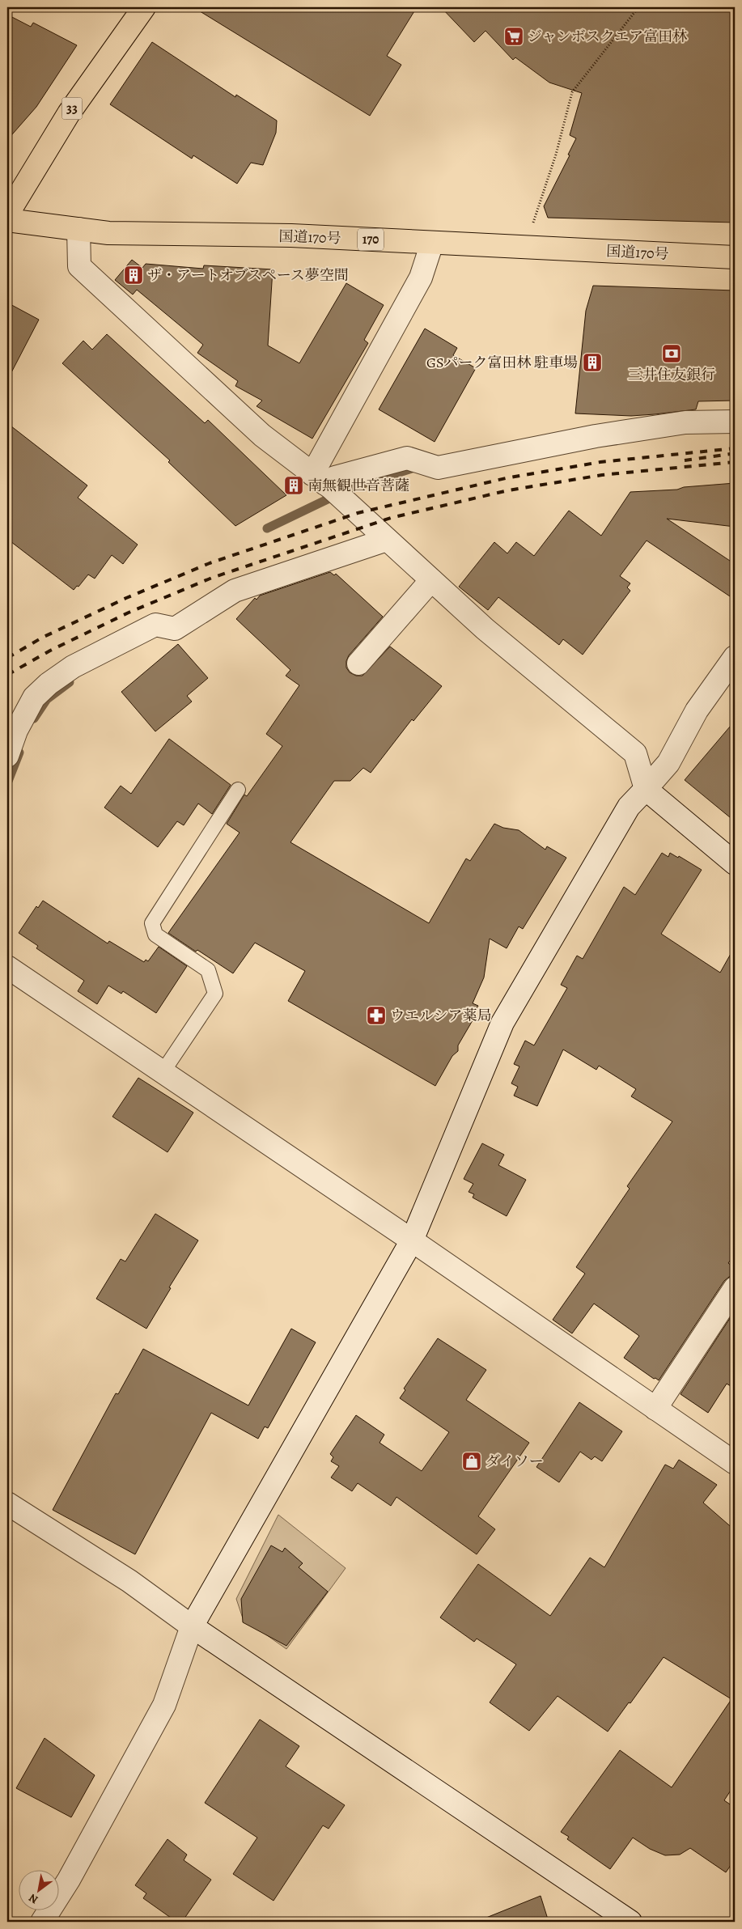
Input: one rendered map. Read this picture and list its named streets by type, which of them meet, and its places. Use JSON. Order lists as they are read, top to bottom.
{
  "streets": {
    "main road": ["33", "国道170号", "170"]
  },
  "places": {
    "supermarket": ["ジャンボスクエア富田林"],
    "building": ["ザ・アートオブスペース夢空間", "GSパーク富田林 駐車場", "南無観世音菩薩"],
    "bank": ["三井住友銀行"],
    "pharmacy": ["ウエルシア薬局"],
    "shop": ["ダイソー"]
  },
  "north": "bottom left"
}
